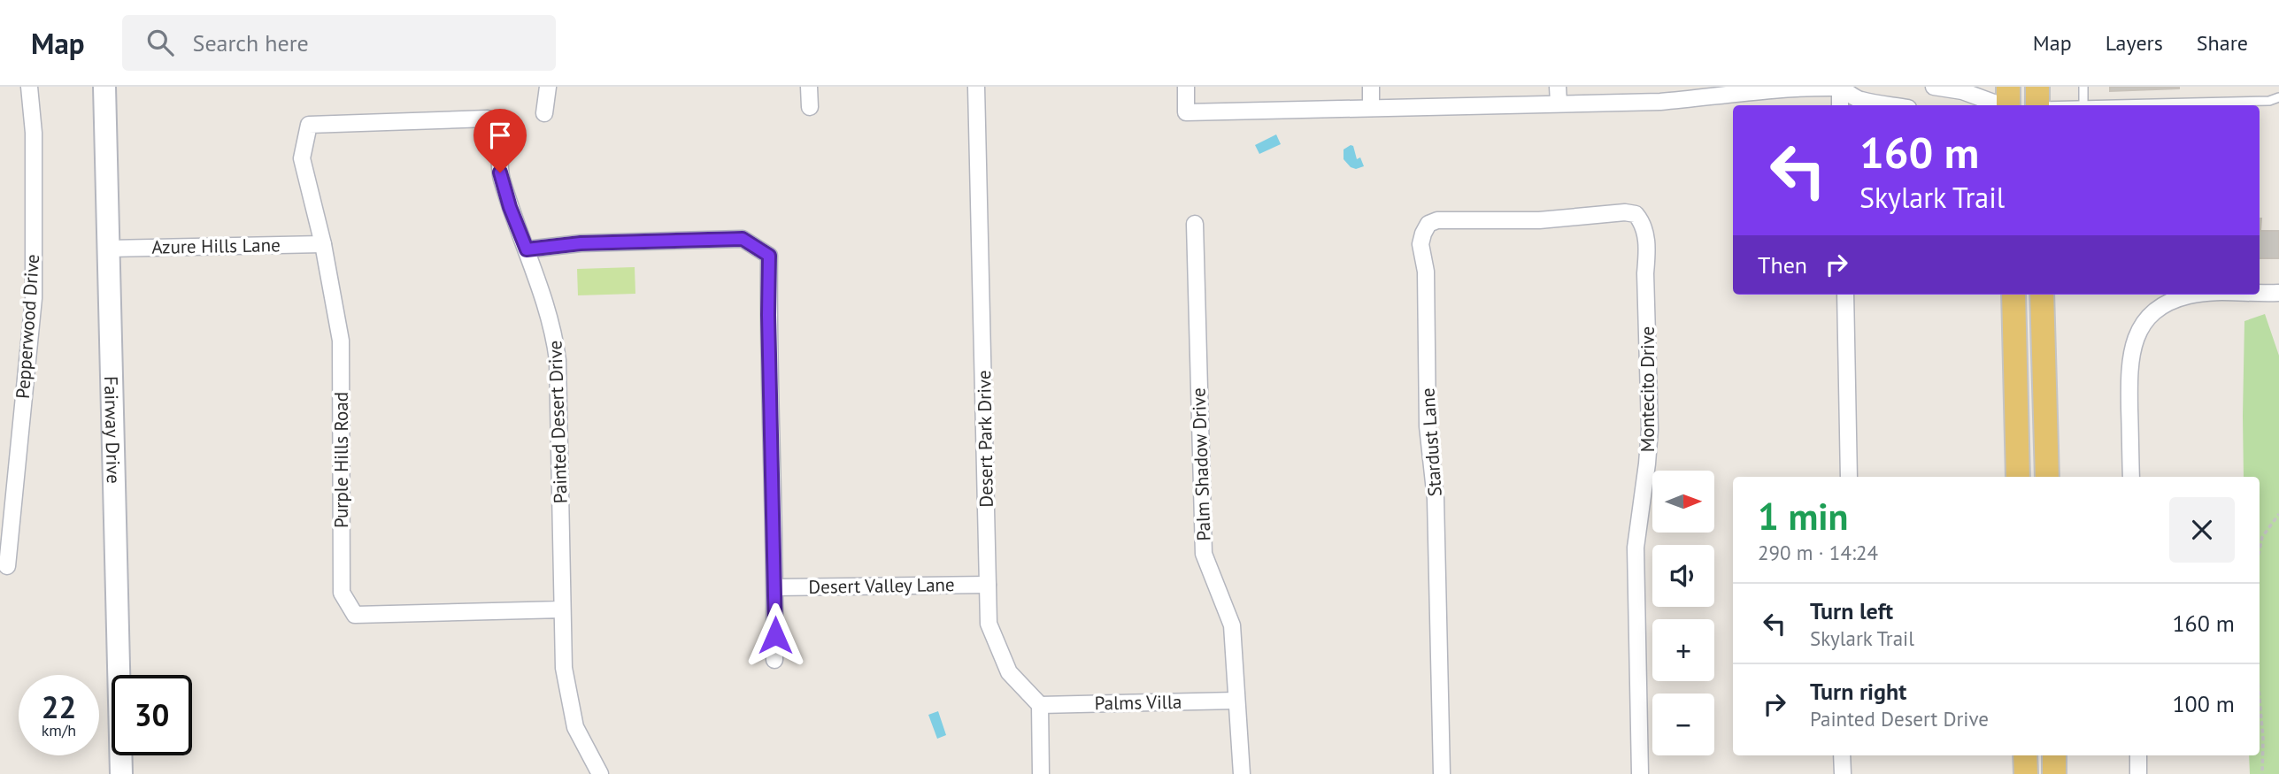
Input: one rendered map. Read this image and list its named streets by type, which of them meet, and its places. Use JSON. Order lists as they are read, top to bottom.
{
  "streets": {
    "street": [
      "Azure Hills Lane",
      "Pepperwood Drive",
      "Montecito Drive",
      "Painted Desert Drive",
      "Fairway Drive",
      "Desert Park Drive",
      "Stardust Lane",
      "Purple Hills Road",
      "Palm Shadow Drive",
      "Desert Valley Lane",
      "Palms Villa"
    ]
  },
  "crossings": [
    ["Azure Hills Lane", "Fairway Drive"],
    ["Azure Hills Lane", "Purple Hills Road"],
    ["Montecito Drive", "Stardust Lane"],
    ["Painted Desert Drive", "Purple Hills Road"],
    ["Desert Park Drive", "Desert Valley Lane"],
    ["Desert Park Drive", "Palms Villa"],
    ["Palm Shadow Drive", "Palms Villa"]
  ],
  "north": "right",
  "page": {
    "header": "Map",
    "search": "Search here",
    "nav": ["Map", "Layers", "Share"],
    "turn": ["160 m", "Skylark Trail"],
    "then": "Then",
    "map_buttons": ["+", "−"],
    "heading": ["1 min", "290 m · 14:24"],
    "list": [
      {
        "name": "Turn left",
        "note": "Skylark Trail",
        "value": "160 m"
      },
      {
        "name": "Turn right",
        "note": "Painted Desert Drive",
        "value": "100 m"
      }
    ],
    "speed": "22 km/h",
    "limit": "30"
  }
}
